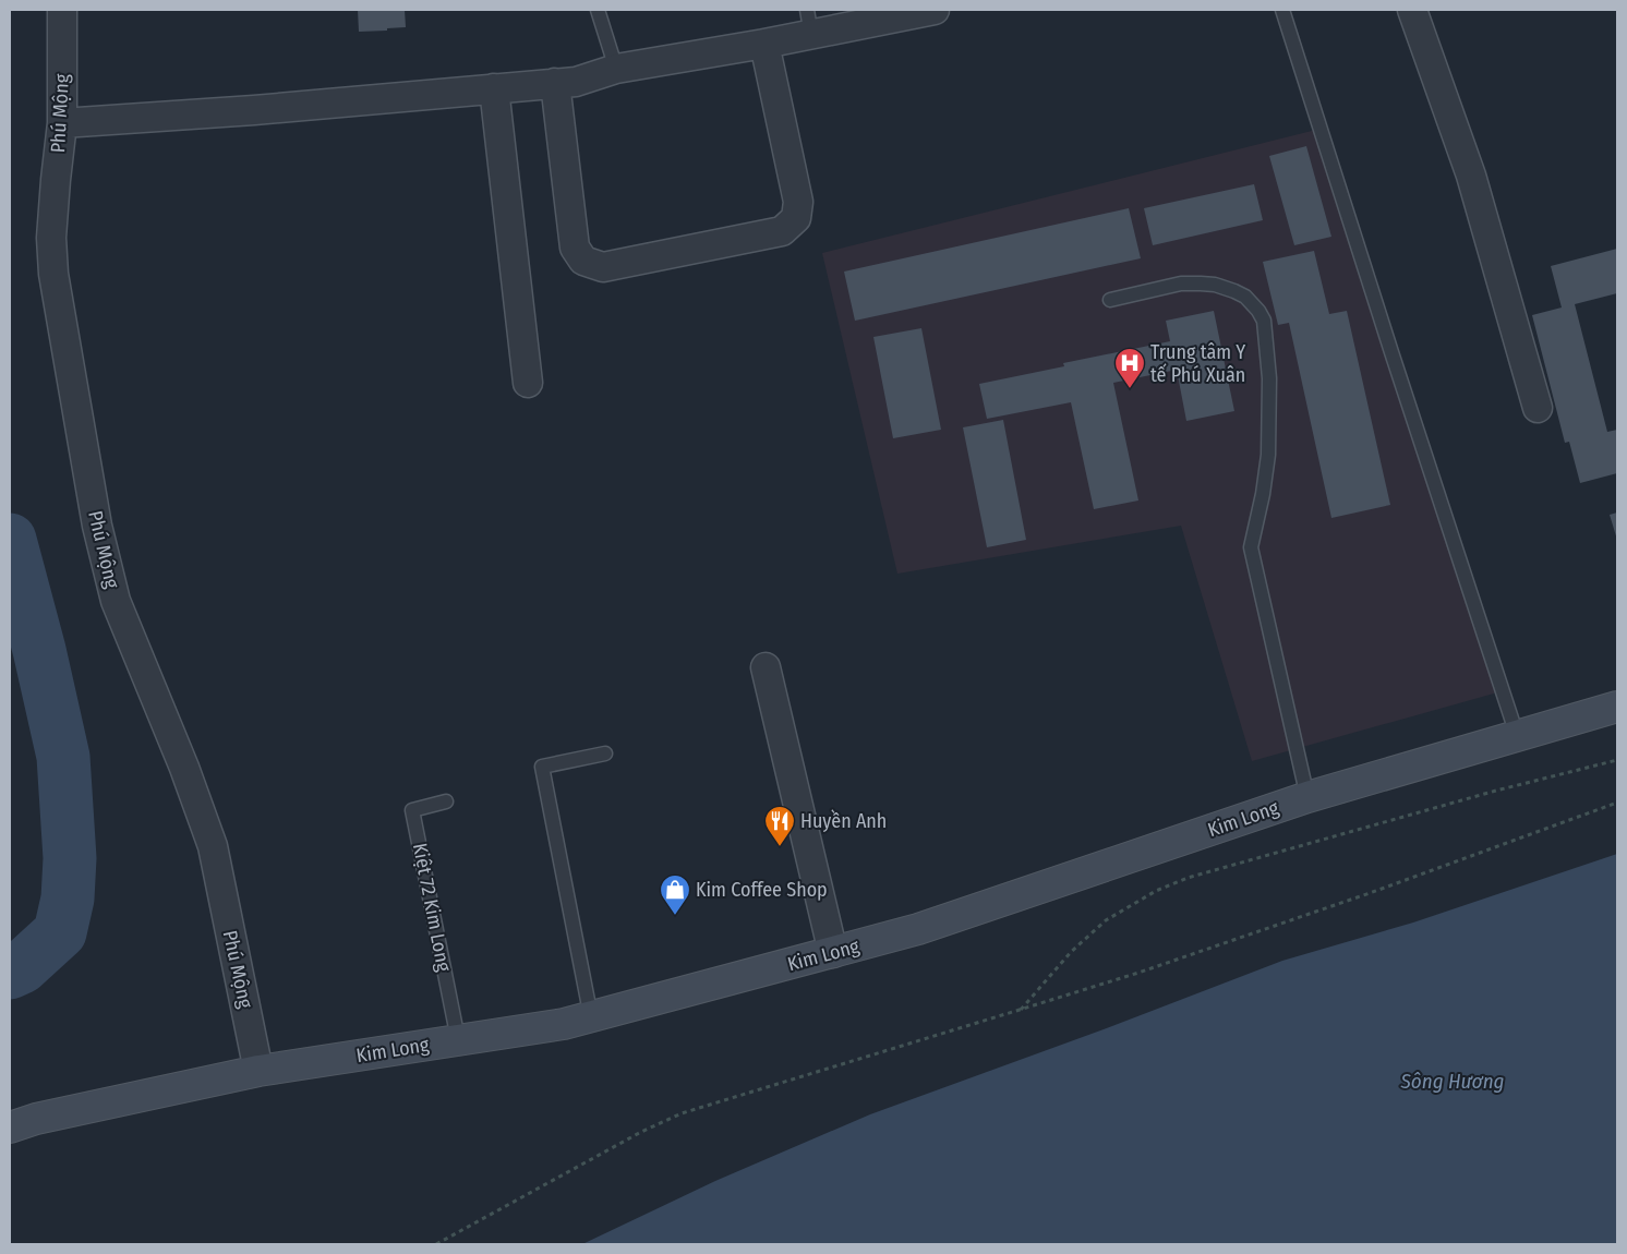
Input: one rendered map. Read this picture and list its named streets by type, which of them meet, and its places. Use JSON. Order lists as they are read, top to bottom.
{
  "streets": {
    "main road": ["Kim Long"],
    "street": ["Phú Mộng"],
    "lane": ["Kiệt 72 Kim Long"]
  },
  "crossings": [
    ["Phú Mộng", "Kim Long"],
    ["Kim Long", "Kiệt 72 Kim Long"]
  ],
  "water": ["Sông Hương"],
  "places": {
    "hospital": ["Trung tâm Y tế Phú Xuân"],
    "restaurant": ["Huyền Anh"],
    "shop": ["Kim Coffee Shop"]
  }
}
